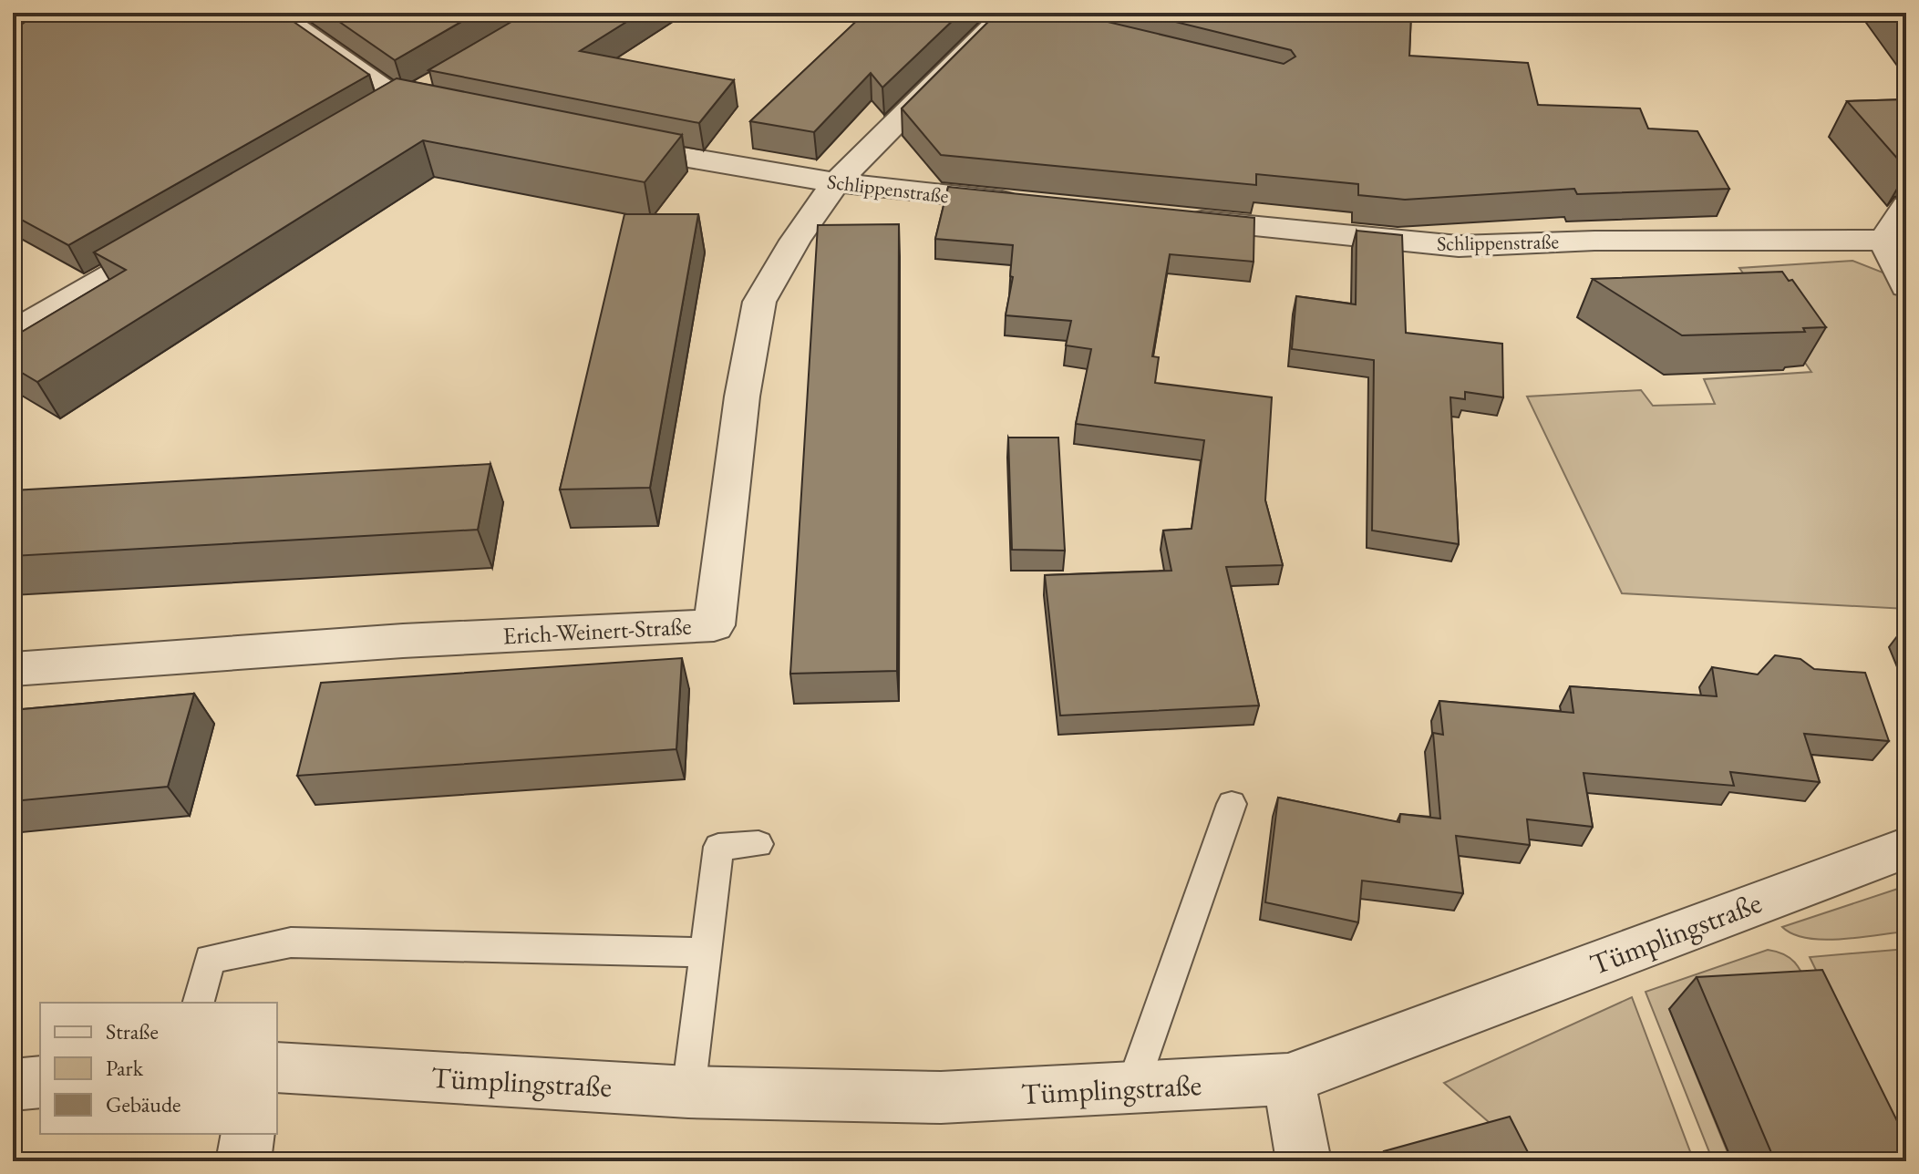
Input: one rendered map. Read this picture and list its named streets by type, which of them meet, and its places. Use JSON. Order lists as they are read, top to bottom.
{
  "streets": {
    "street": ["Schlippenstraße", "Erich-Weinert-Straße", "Tümplingstraße"]
  },
  "crossings": [
    ["Schlippenstraße", "Erich-Weinert-Straße"]
  ],
  "legend": ["Straße", "Park", "Gebäude"]
}
